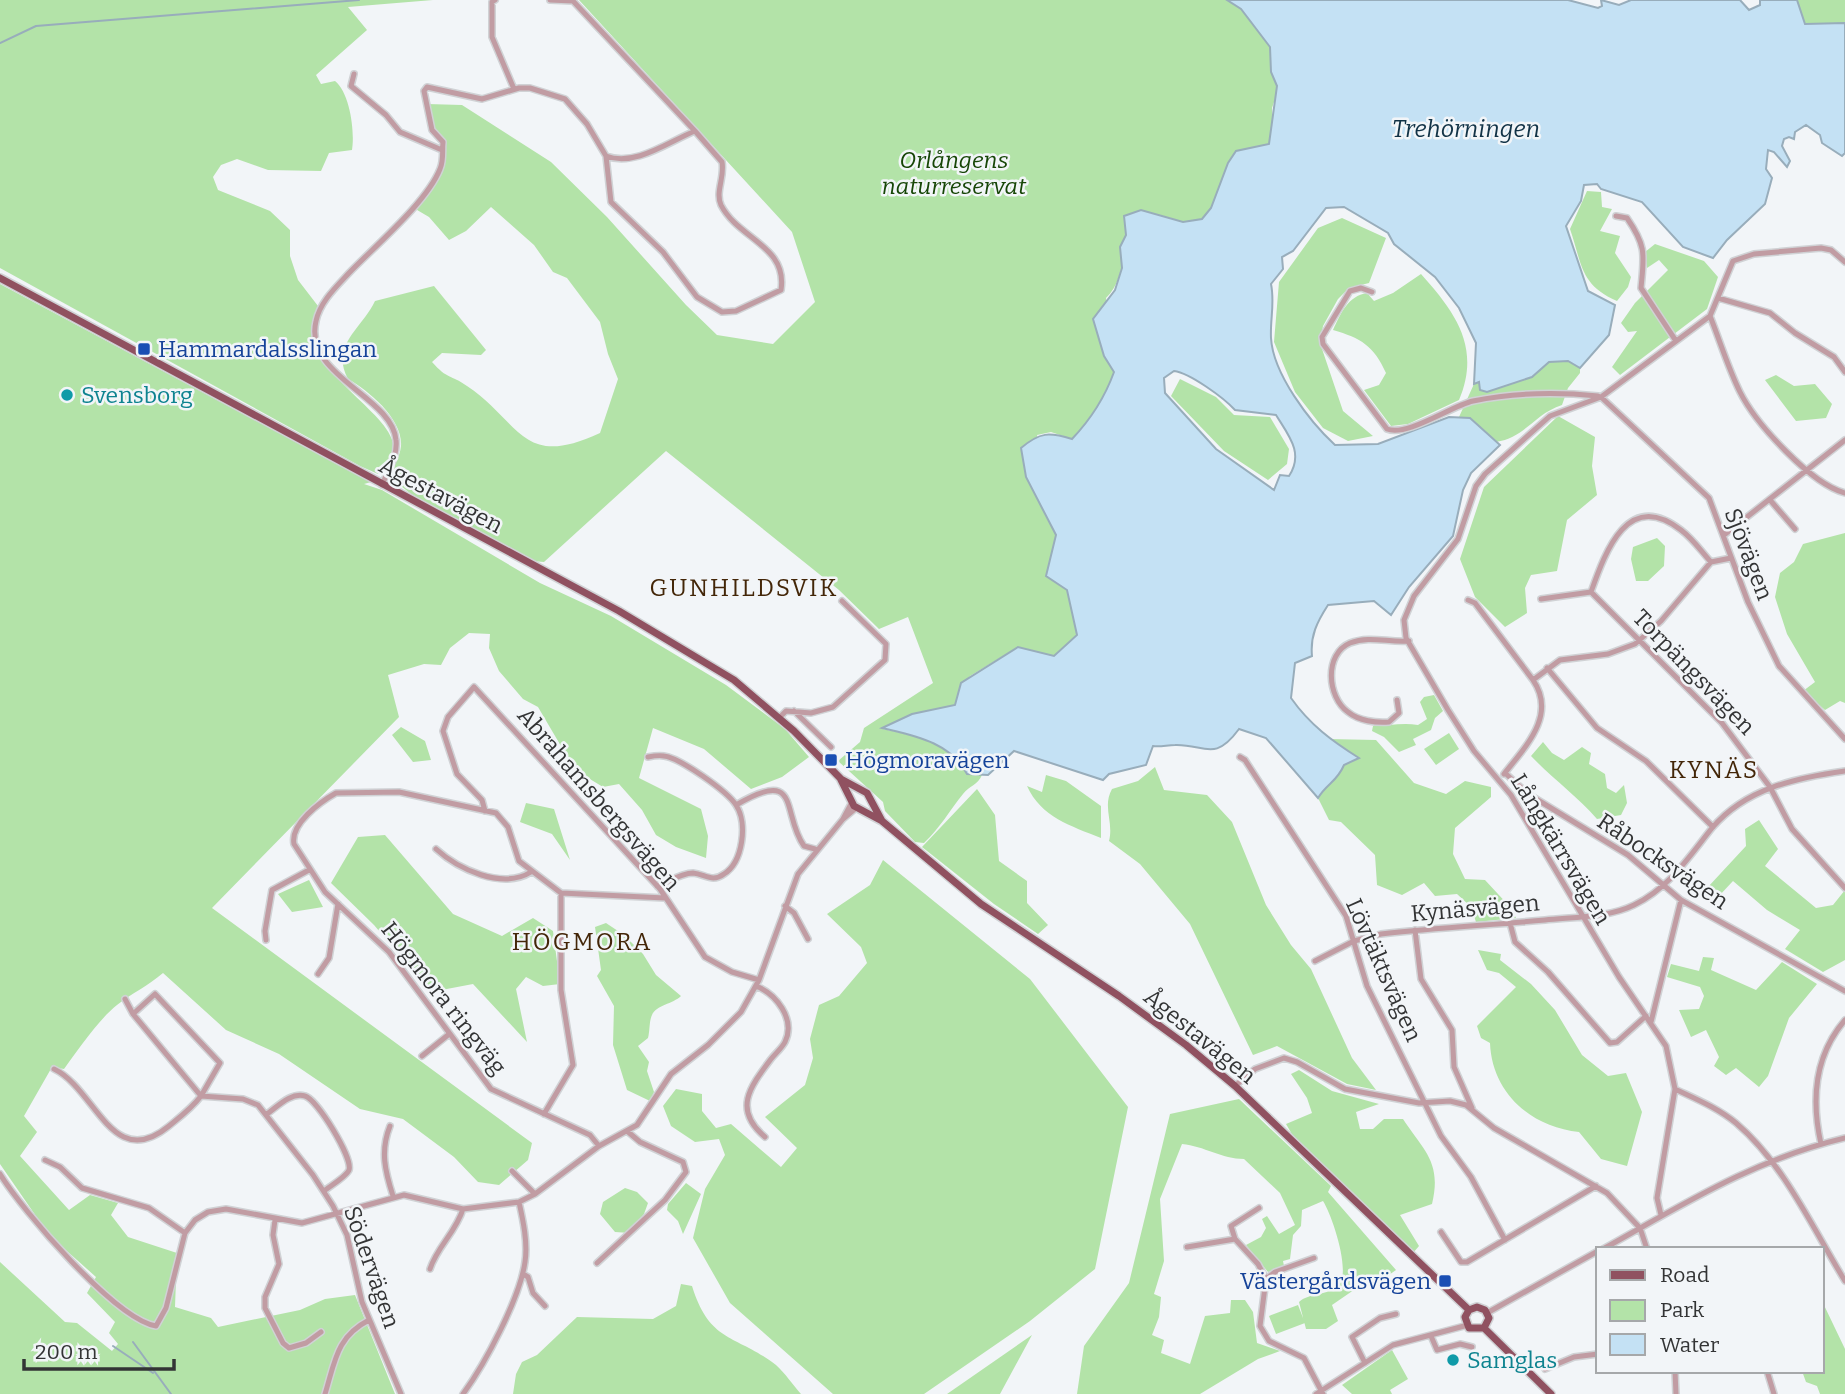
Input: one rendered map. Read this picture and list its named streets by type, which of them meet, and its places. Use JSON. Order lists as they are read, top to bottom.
{
  "streets": {
    "main road": ["Ågestavägen"],
    "street": [
      "Sjövägen",
      "Torpängsvägen",
      "Abrahamsbergsvägen",
      "Långkärrsvägen",
      "Råbocksvägen",
      "Kynäsvägen",
      "Lövtäktsvägen",
      "Högmora ringväg",
      "Södervägen"
    ]
  },
  "crossings": [
    ["Sjövägen", "Långkärrsvägen"],
    ["Torpängsvägen", "Kynäsvägen"],
    ["Abrahamsbergsvägen", "Högmora ringväg"],
    ["Långkärrsvägen", "Kynäsvägen"],
    ["Råbocksvägen", "Kynäsvägen"],
    ["Kynäsvägen", "Lövtäktsvägen"]
  ],
  "districts": ["GUNHILDSVIK", "KYNÄS", "HÖGMORA"],
  "water": ["Trehörningen"],
  "parks": ["Orlångens naturreservat"],
  "places": {
    "transit": ["Hammardalsslingan", "Högmoravägen", "Västergårdsvägen"],
    "other": ["Svensborg", "Samglas"]
  },
  "legend": ["Road", "Park", "Water"],
  "scale_bar": "200 m"
}
